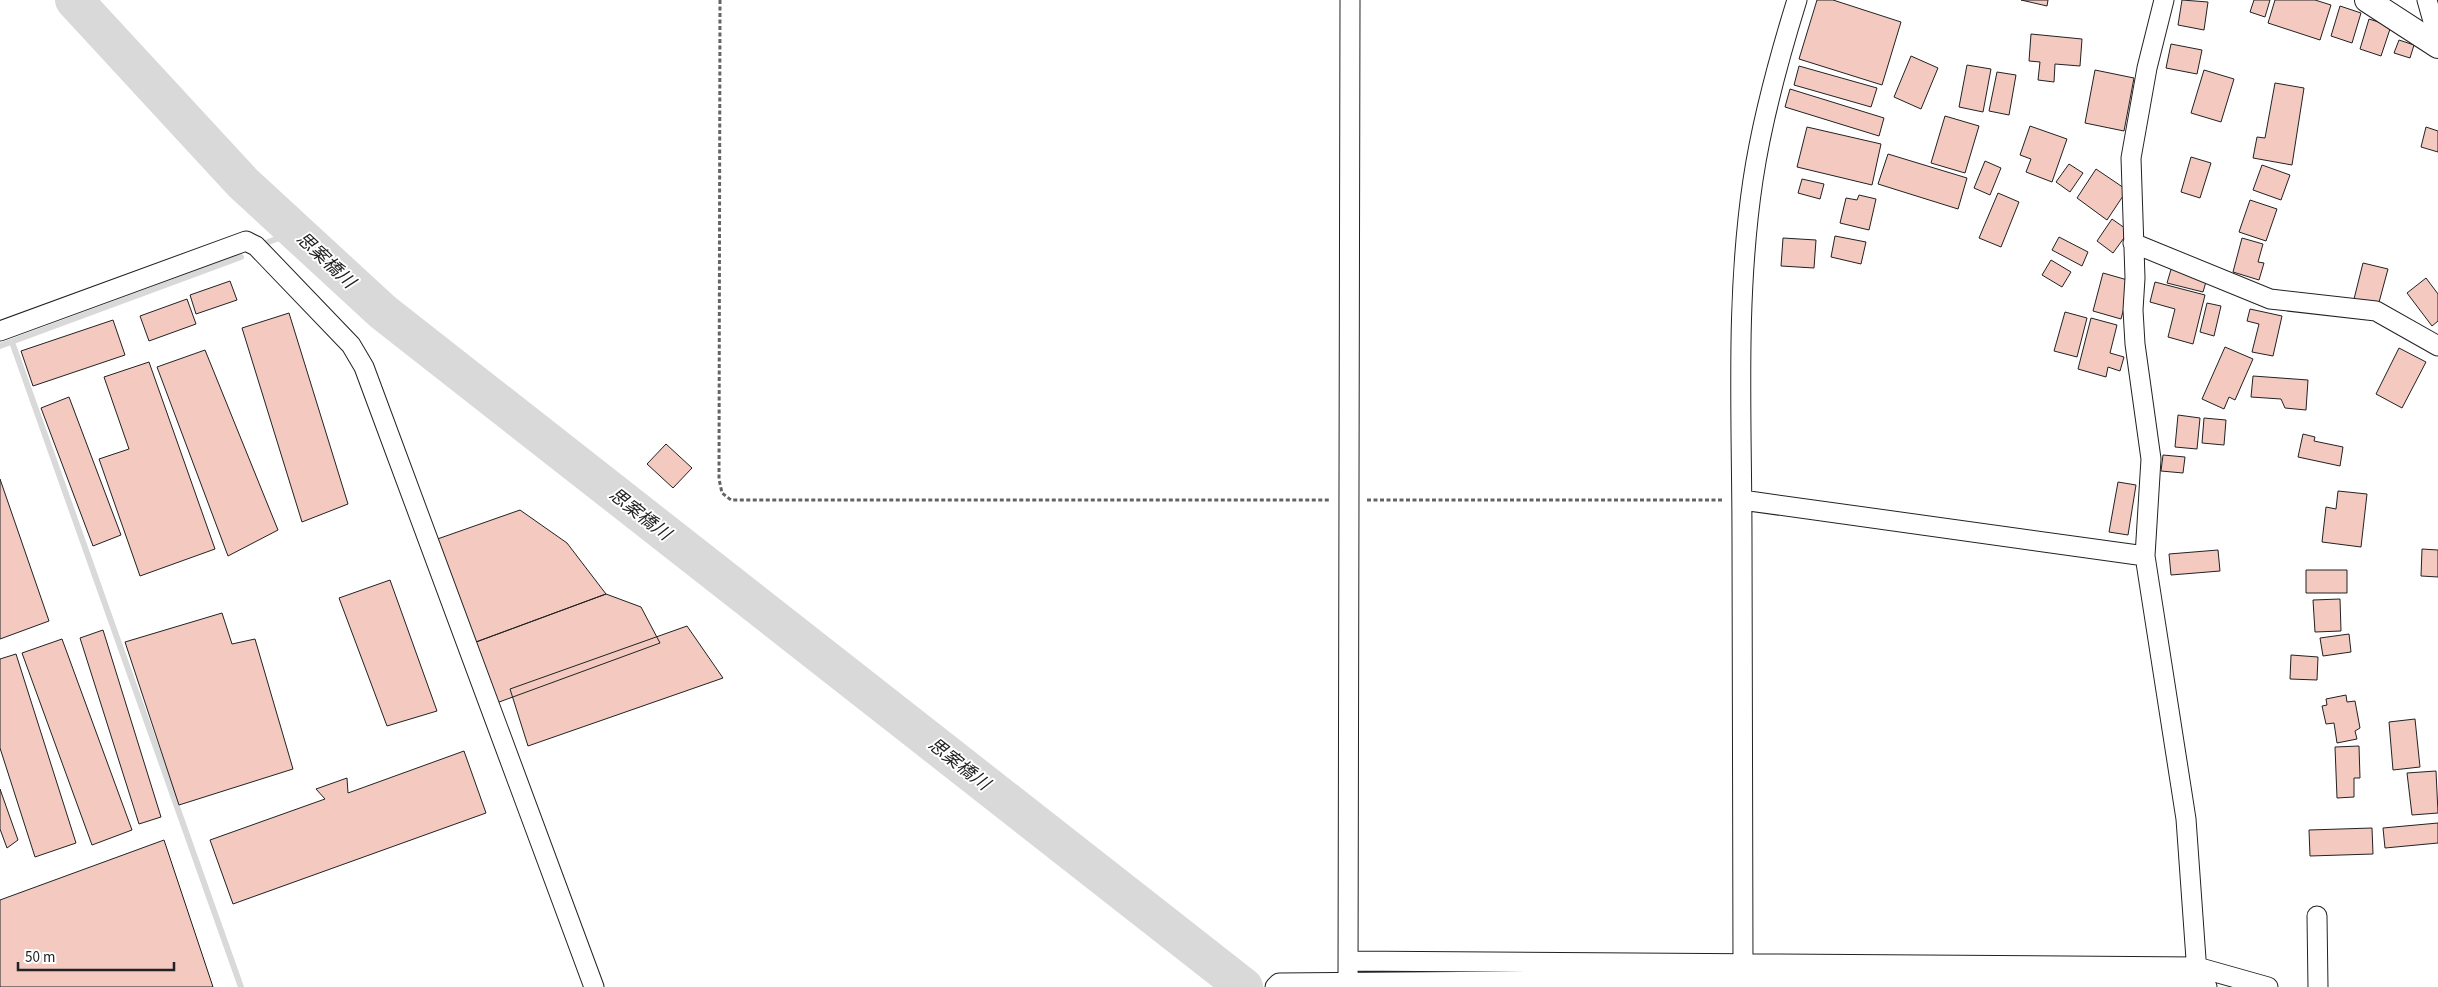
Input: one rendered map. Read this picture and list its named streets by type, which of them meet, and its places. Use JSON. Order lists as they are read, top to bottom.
{
  "water": ["思案橋川"],
  "scale_bar": "50 m"
}
